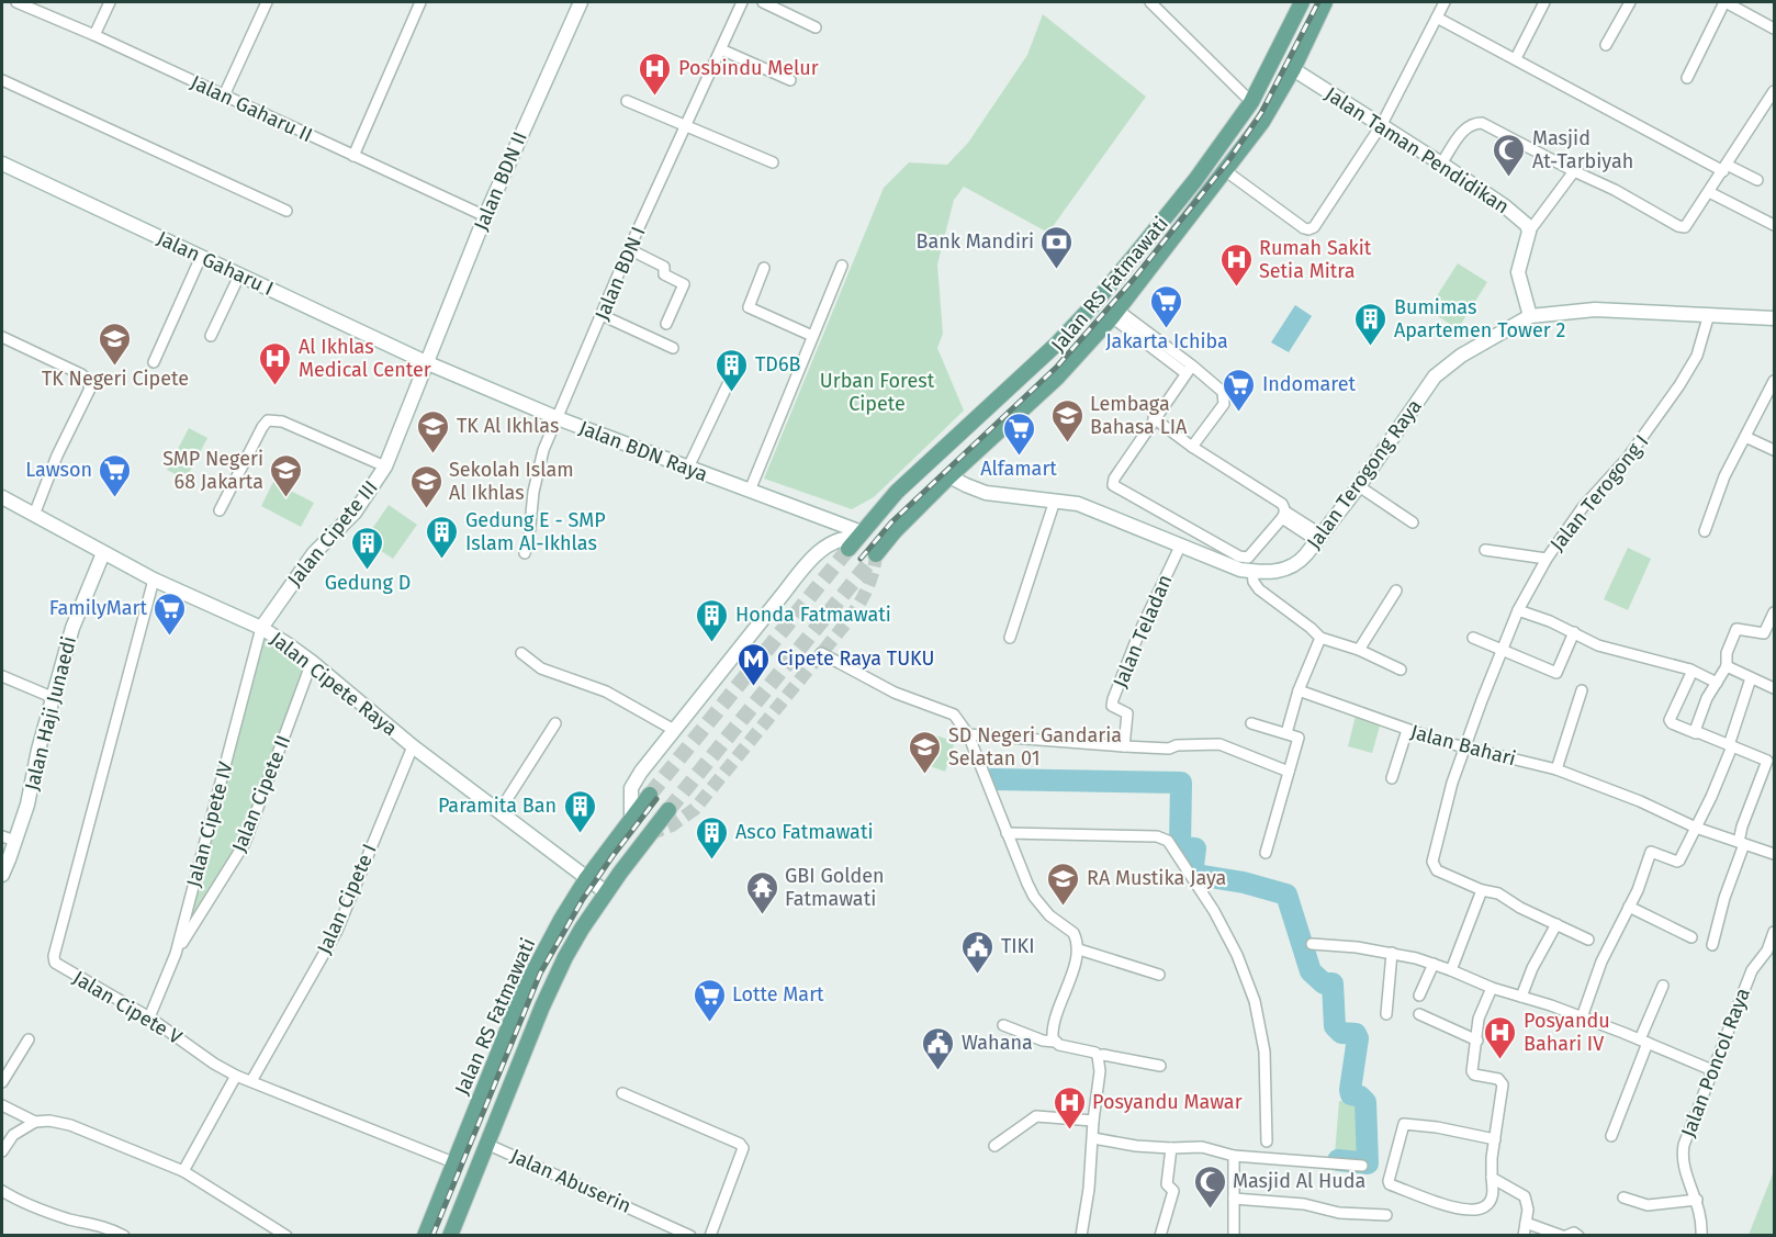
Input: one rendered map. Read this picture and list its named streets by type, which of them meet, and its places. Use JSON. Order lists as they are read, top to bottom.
{
  "streets": {
    "main road": ["Jalan RS Fatmawati"],
    "street": [
      "Jalan Gaharu II",
      "Jalan Taman Pendidikan",
      "Jalan BDN II",
      "Jalan Gaharu I",
      "Jalan BDN I",
      "Jalan BDN Raya",
      "Jalan Terogong Raya",
      "Jalan Terogong I",
      "Jalan Cipete III",
      "Jalan Teladan",
      "Jalan Cipete Raya",
      "Jalan Haji Junaedi",
      "Jalan Bahari",
      "Jalan Cipete II",
      "Jalan Cipete IV",
      "Jalan Cipete I",
      "Jalan Cipete V",
      "Jalan Poncol Raya",
      "Jalan Abuserin"
    ]
  },
  "crossings": [
    ["Jalan Gaharu II", "Jalan BDN II"],
    ["Jalan Taman Pendidikan", "Jalan RS Fatmawati"],
    ["Jalan BDN II", "Jalan Gaharu I"],
    ["Jalan BDN II", "Jalan BDN Raya"],
    ["Jalan BDN II", "Jalan Cipete III"],
    ["Jalan Gaharu I", "Jalan BDN Raya"],
    ["Jalan Gaharu I", "Jalan Cipete III"],
    ["Jalan BDN I", "Jalan BDN Raya"],
    ["Jalan RS Fatmawati", "Jalan BDN Raya"],
    ["Jalan RS Fatmawati", "Jalan Terogong Raya"],
    ["Jalan RS Fatmawati", "Jalan Cipete Raya"],
    ["Jalan RS Fatmawati", "Jalan Cipete V"],
    ["Jalan RS Fatmawati", "Jalan Abuserin"],
    ["Jalan BDN Raya", "Jalan Cipete III"],
    ["Jalan Terogong Raya", "Jalan Terogong I"],
    ["Jalan Terogong Raya", "Jalan Teladan"],
    ["Jalan Terogong I", "Jalan Bahari"],
    ["Jalan Cipete III", "Jalan Cipete Raya"],
    ["Jalan Cipete III", "Jalan Cipete IV"],
    ["Jalan Cipete Raya", "Jalan Haji Junaedi"],
    ["Jalan Cipete Raya", "Jalan Cipete II"],
    ["Jalan Cipete Raya", "Jalan Cipete IV"],
    ["Jalan Cipete Raya", "Jalan Cipete I"],
    ["Jalan Cipete Raya", "Jalan Cipete V"],
    ["Jalan Cipete II", "Jalan Cipete IV"],
    ["Jalan Cipete IV", "Jalan Cipete V"],
    ["Jalan Cipete I", "Jalan Cipete V"]
  ],
  "parks": ["Urban Forest Cipete"],
  "places": {
    "hospital": [
      "Posbindu Melur",
      "Rumah Sakit Setia Mitra",
      "Al Ikhlas Medical Center",
      "Posyandu Bahari IV",
      "Posyandu Mawar"
    ],
    "mosque": ["Masjid At-Tarbiyah", "Masjid Al Huda"],
    "bank": ["Bank Mandiri"],
    "supermarket": [
      "Jakarta Ichiba",
      "Indomaret",
      "Alfamart",
      "Lawson",
      "FamilyMart",
      "Lotte Mart"
    ],
    "building": [
      "Bumimas Apartemen Tower 2",
      "TD6B",
      "Gedung E - SMP Islam Al-Ikhlas",
      "Gedung D",
      "Honda Fatmawati",
      "Paramita Ban",
      "Asco Fatmawati"
    ],
    "school or university": [
      "TK Negeri Cipete",
      "Lembaga Bahasa LIA",
      "TK Al Ikhlas",
      "SMP Negeri 68 Jakarta",
      "Sekolah Islam Al Ikhlas",
      "SD Negeri Gandaria Selatan 01",
      "RA Mustika Jaya"
    ],
    "metro station": ["Cipete Raya TUKU"],
    "temple": ["GBI Golden Fatmawati"],
    "public building": ["TIKI", "Wahana"]
  }
}
